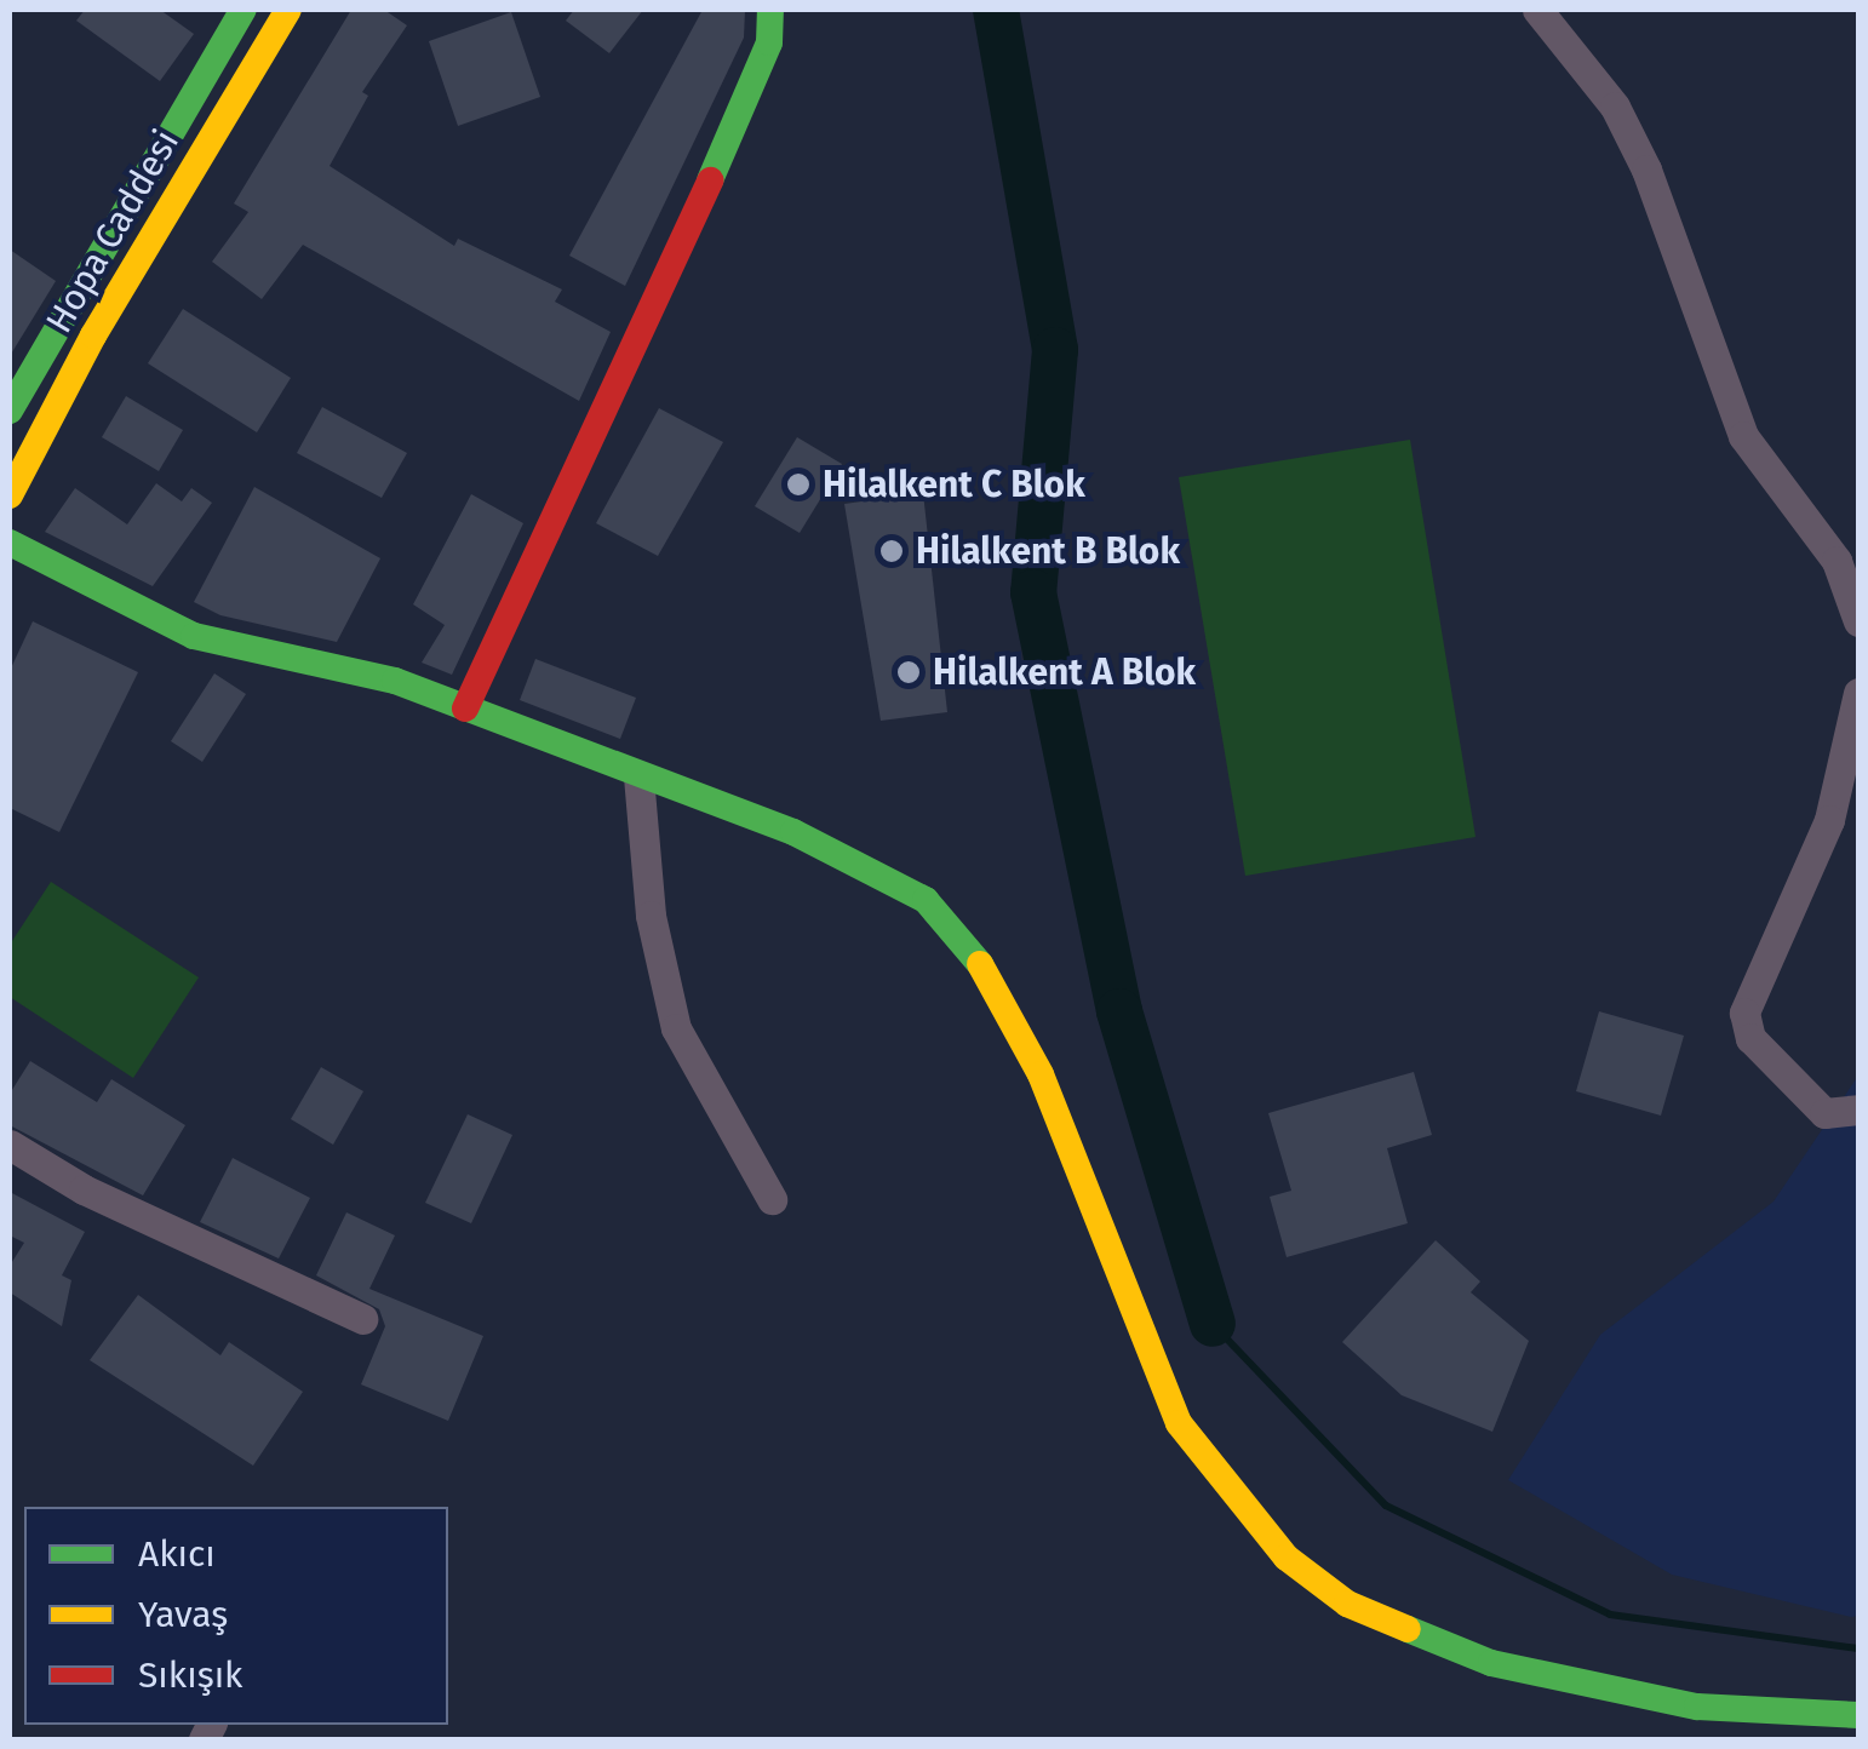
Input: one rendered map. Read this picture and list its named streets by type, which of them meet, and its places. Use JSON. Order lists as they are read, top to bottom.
{
  "streets": {
    "main road": ["Hopa Caddesi"]
  },
  "places": ["Hilalkent C Blok", "Hilalkent B Blok", "Hilalkent A Blok"],
  "legend": ["Akıcı", "Yavaş", "Sıkışık"]
}
